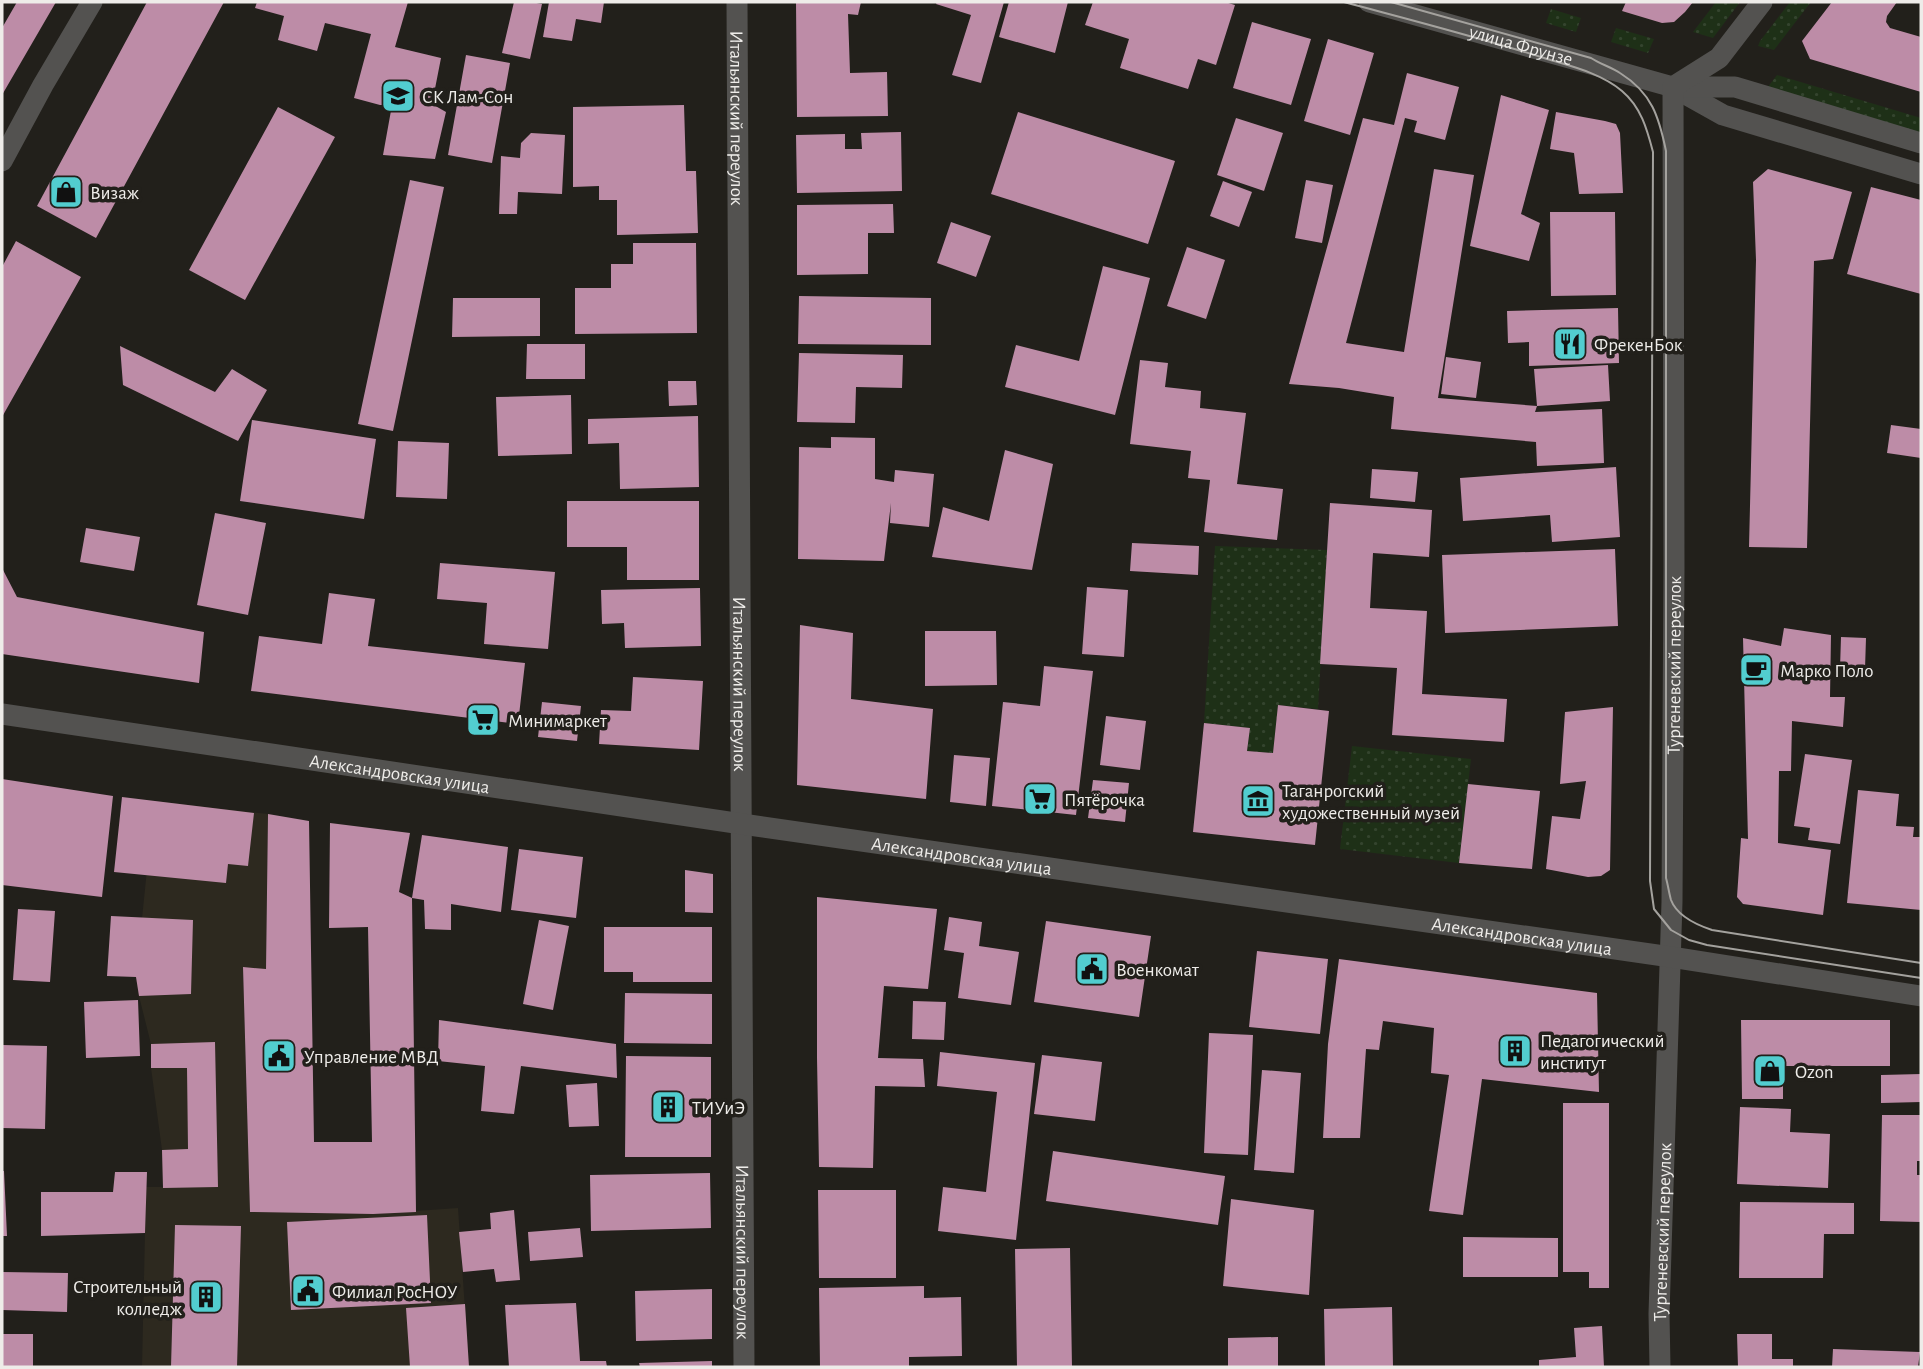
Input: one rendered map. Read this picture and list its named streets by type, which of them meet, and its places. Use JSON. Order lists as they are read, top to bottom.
{
  "streets": {
    "street": [
      "улица Фрунзе",
      "Итальянский переулок",
      "Тургеневский переулок",
      "Александровская улица"
    ]
  },
  "crossings": [
    ["улица Фрунзе", "Тургеневский переулок"],
    ["Итальянский переулок", "Александровская улица"],
    ["Тургеневский переулок", "Александровская улица"]
  ],
  "places": {
    "school or university": ["СК Лам-Сон"],
    "shop": ["Визаж", "Ozon"],
    "restaurant": ["ФрекенБок"],
    "cafe": ["Марко Поло"],
    "supermarket": ["Минимаркет", "Пятёрочка"],
    "museum": ["Таганрогский художественный музей"],
    "public building": ["Военкомат", "Управление МВД", "Филиал РосНОУ"],
    "building": ["Педагогический институт", "ТИУиЭ", "Строительный колледж"]
  }
}
